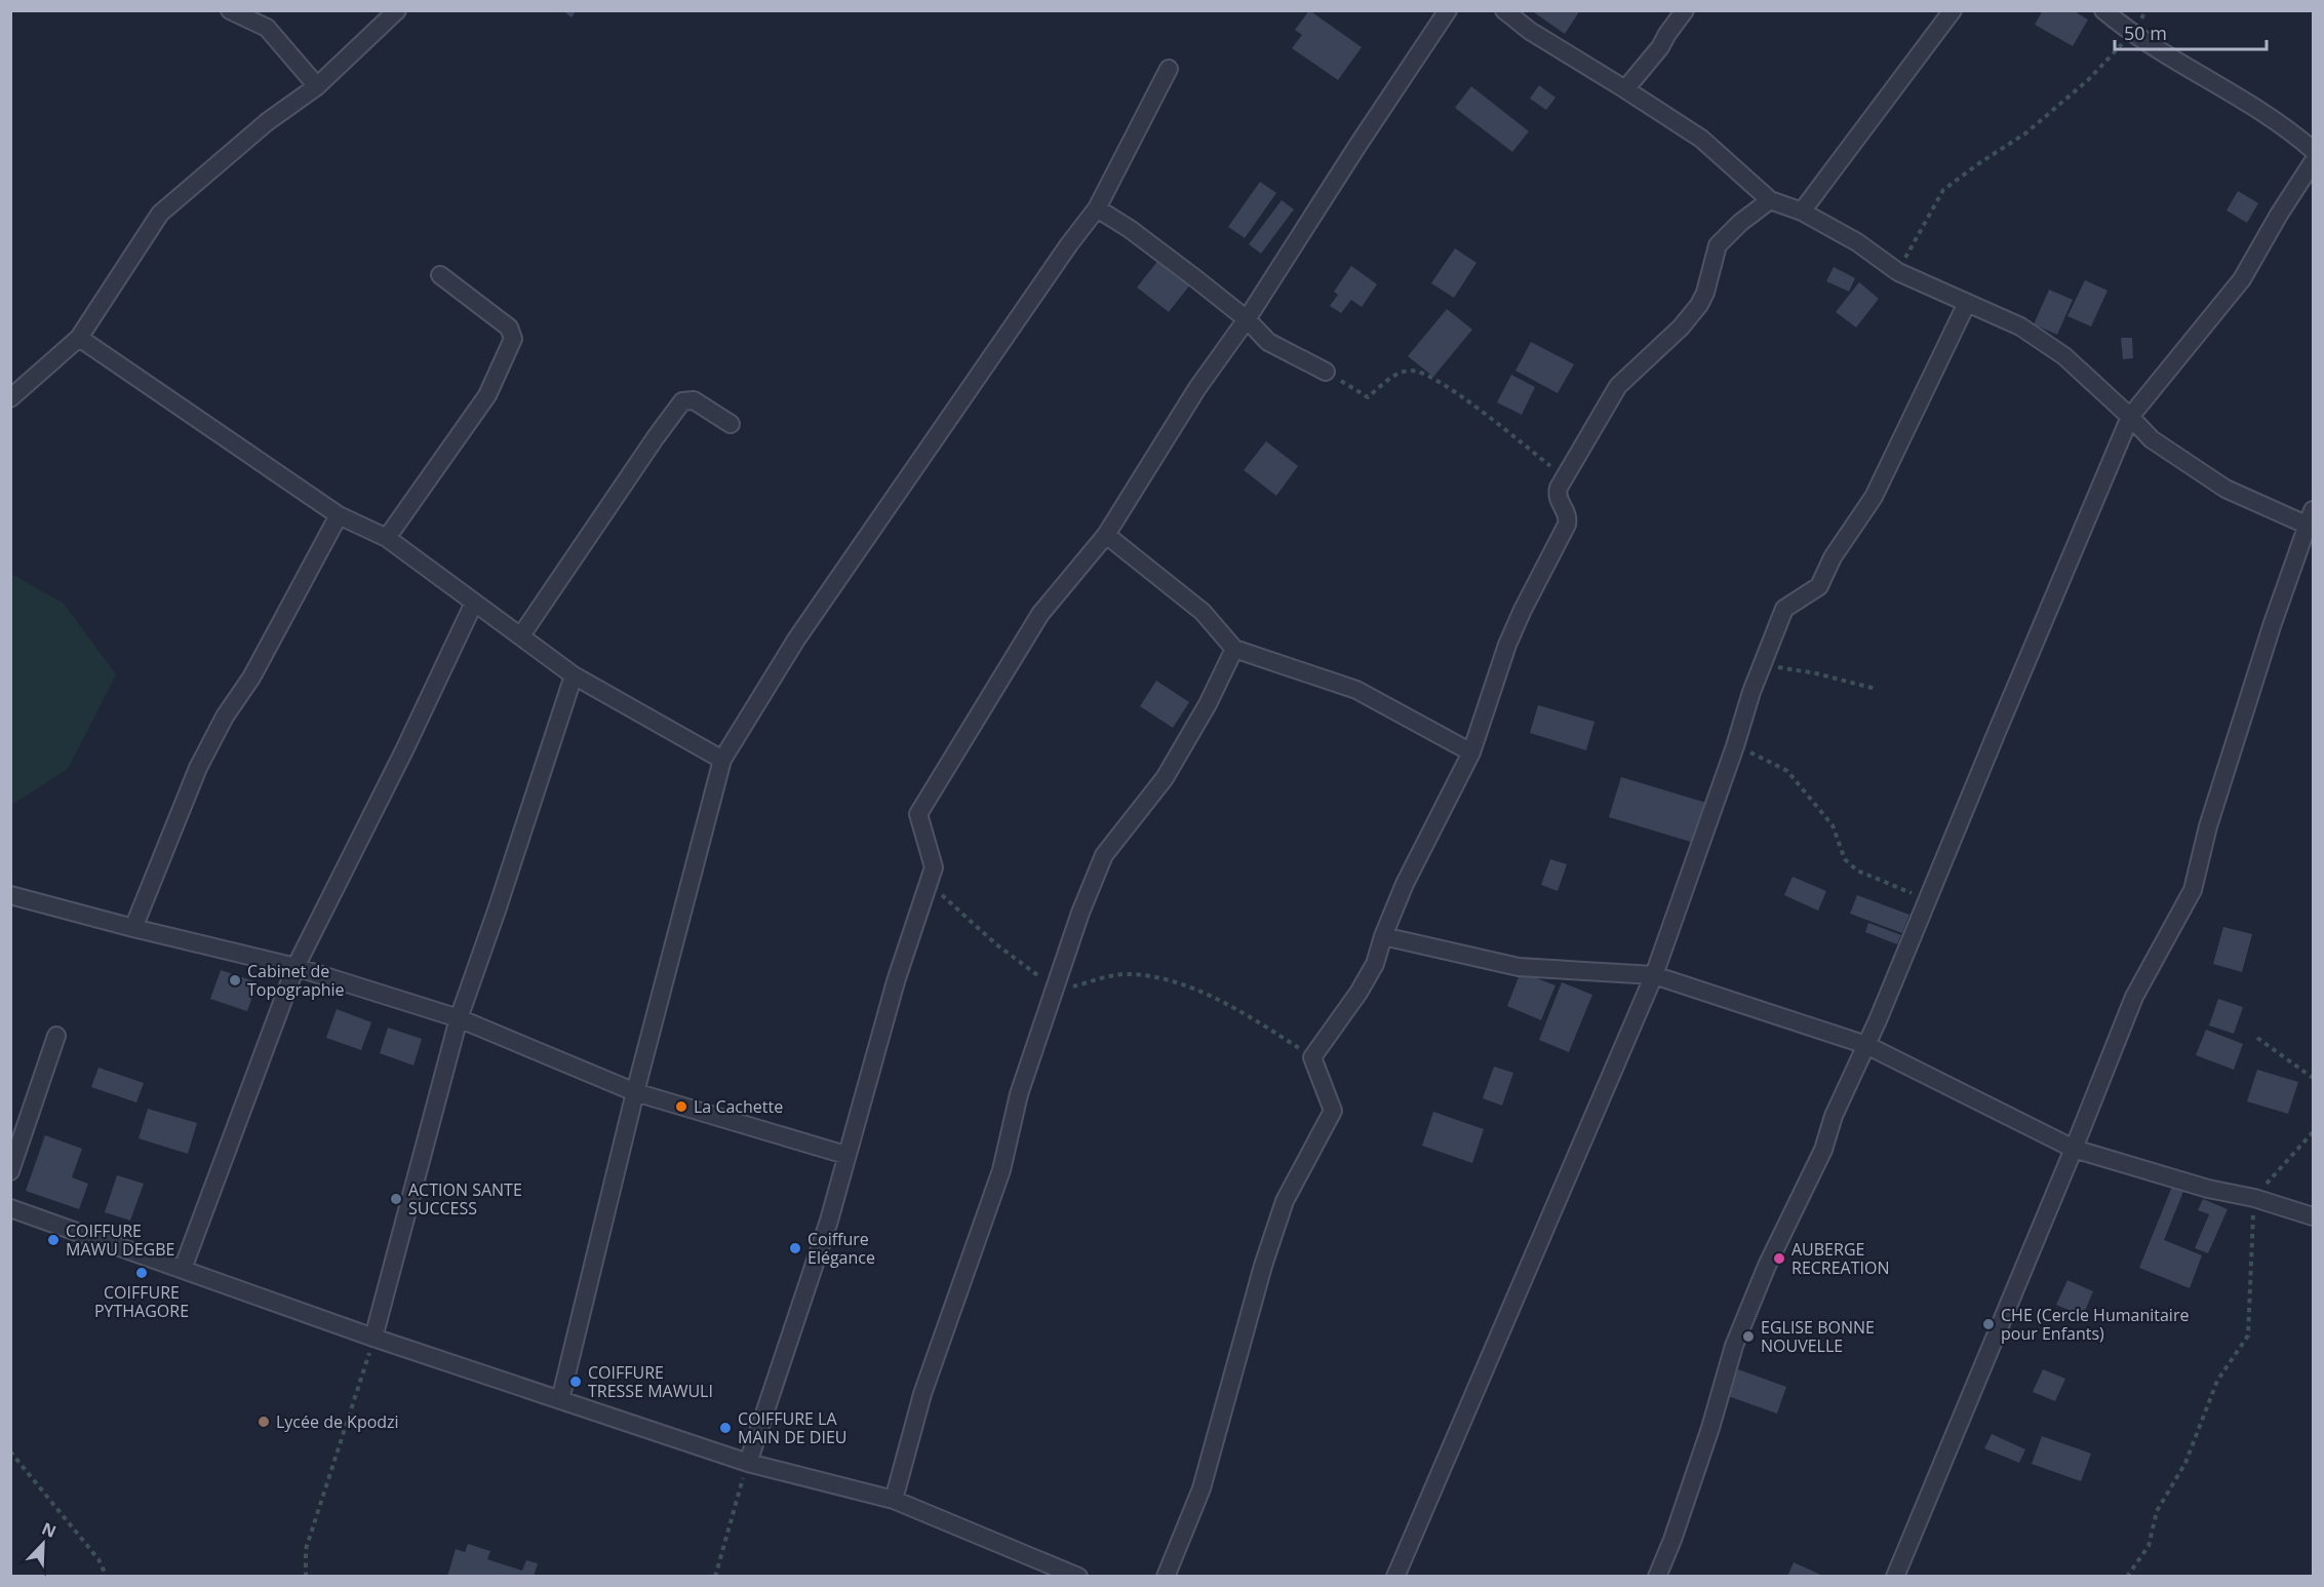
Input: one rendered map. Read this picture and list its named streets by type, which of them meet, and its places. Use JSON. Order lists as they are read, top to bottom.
{
  "places": [
    "Cabinet de Topographie",
    "La Cachette",
    "ACTION SANTE SUCCESS",
    "COIFFURE MAWU DEGBE",
    "Coiffure Elégance",
    "AUBERGE RECREATION",
    "COIFFURE PYTHAGORE",
    "CHE (Cercle Humanitaire pour Enfants)",
    "EGLISE BONNE NOUVELLE",
    "COIFFURE TRESSE MAWULI",
    "Lycée de Kpodzi",
    "COIFFURE LA MAIN DE DIEU"
  ],
  "scale_bar": "50 m",
  "north": "top right"
}
